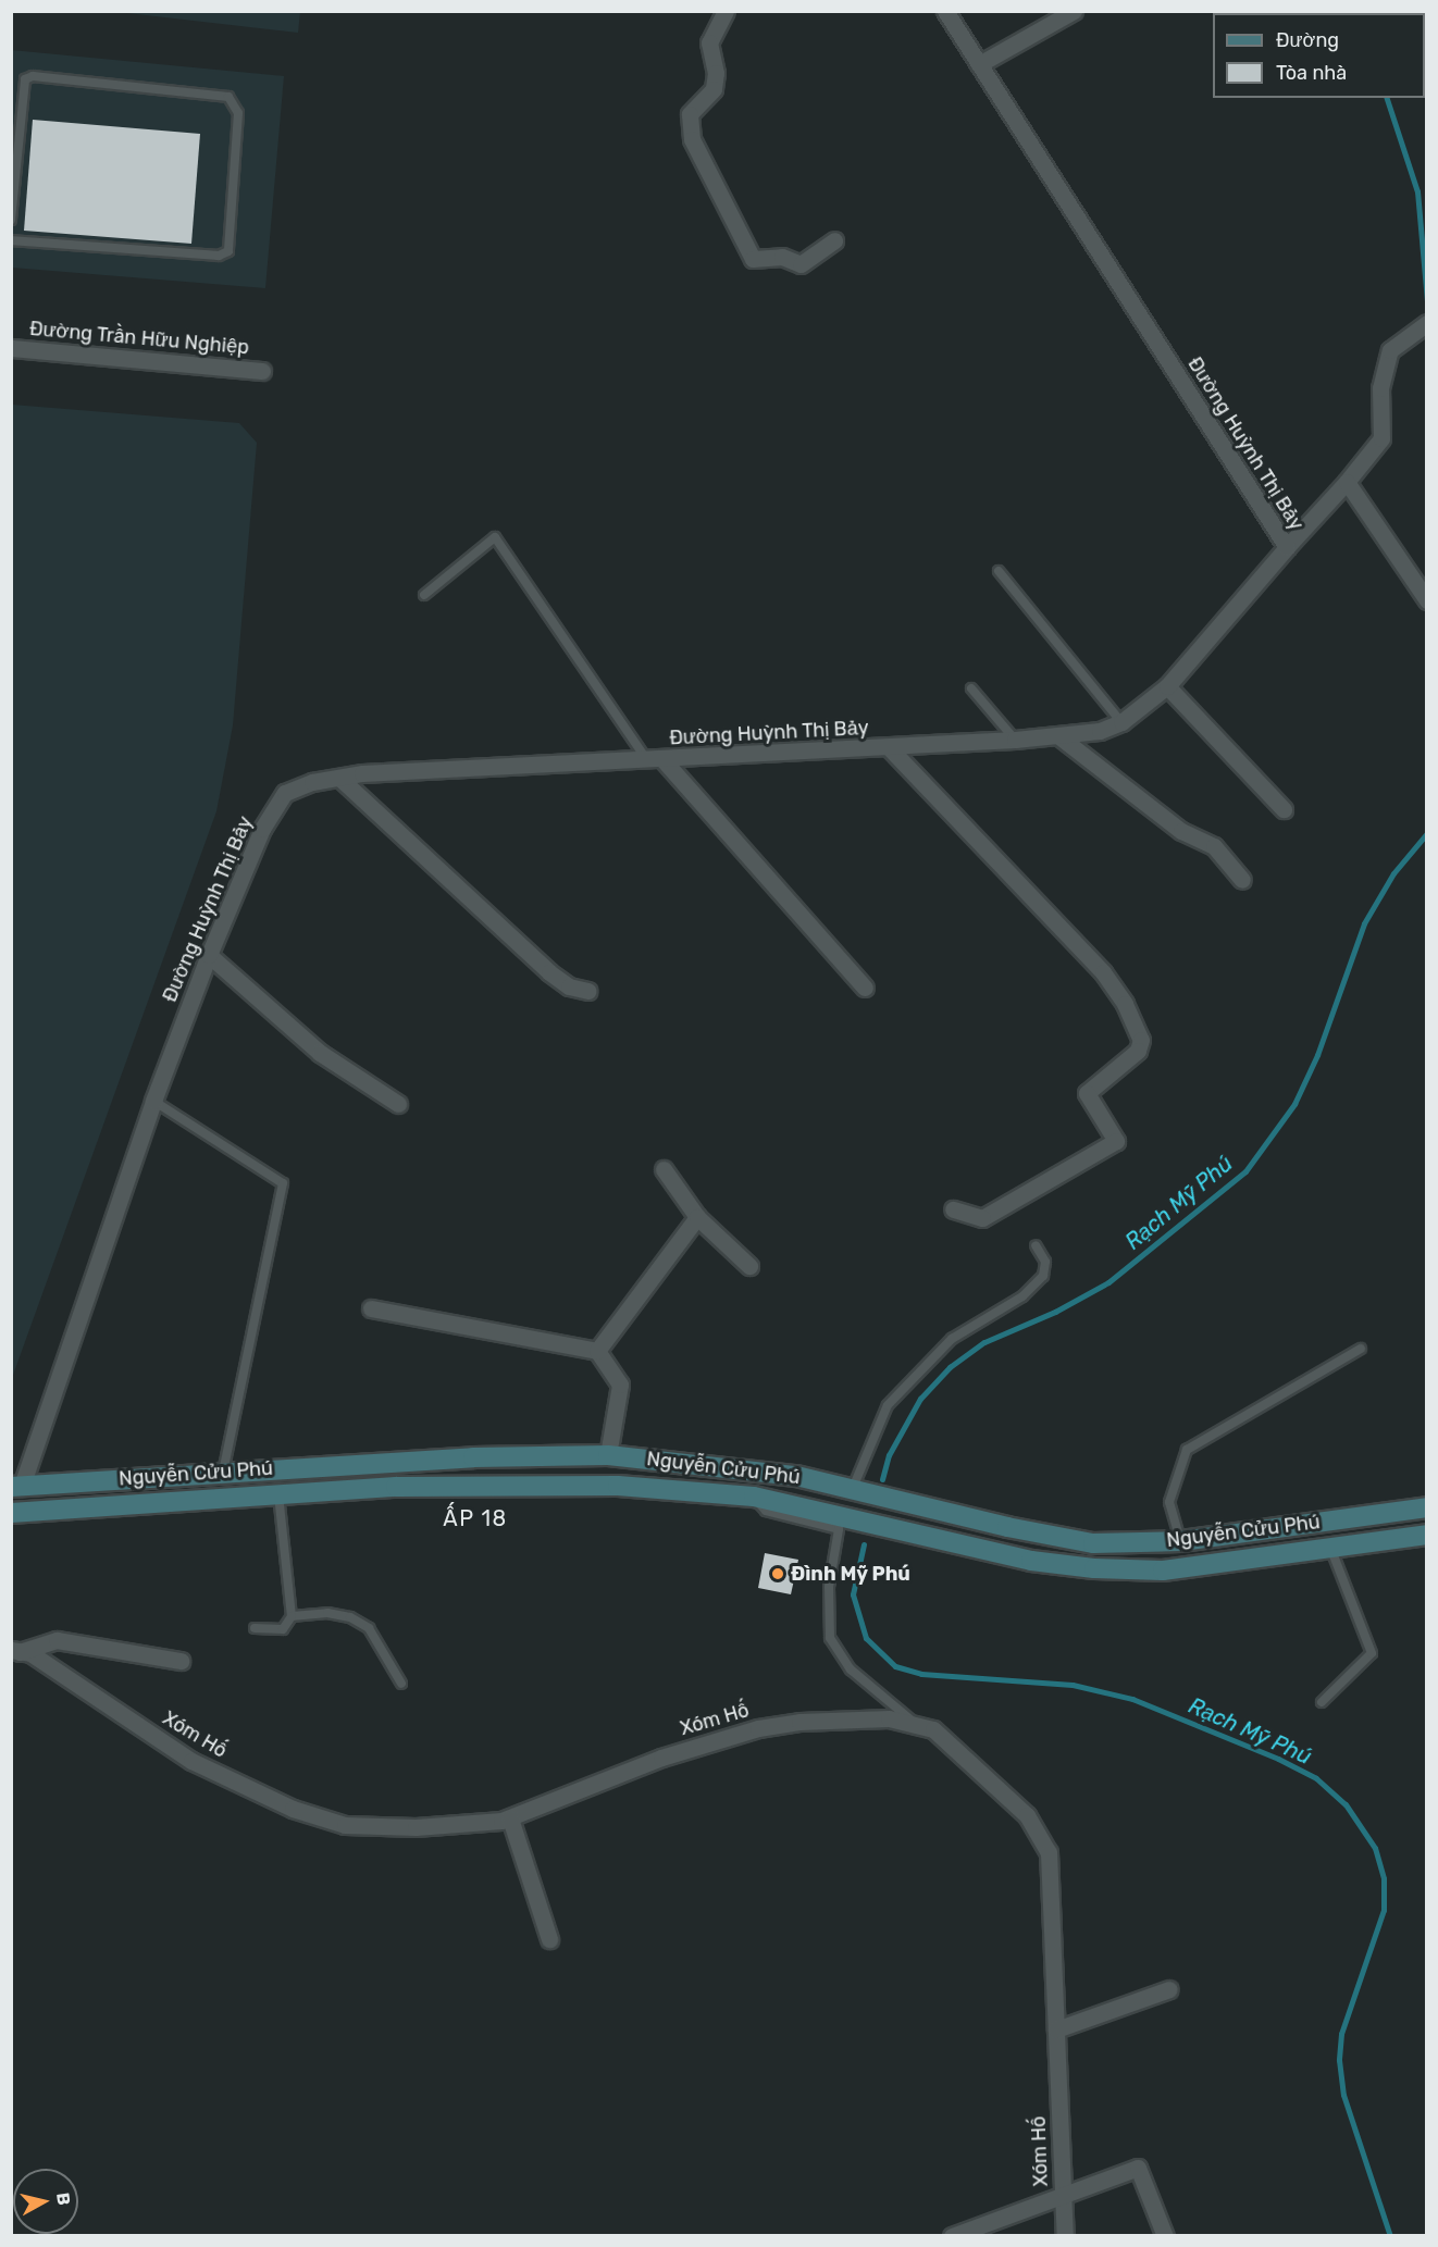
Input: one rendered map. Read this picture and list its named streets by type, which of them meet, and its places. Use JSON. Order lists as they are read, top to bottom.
{
  "streets": {
    "main road": ["Nguyễn Cửu Phú"],
    "street": ["Đường Trần Hữu Nghiệp", "Đường Huỳnh Thị Bảy", "Xóm Hố"]
  },
  "crossings": [
    ["Đường Huỳnh Thị Bảy", "Nguyễn Cửu Phú"]
  ],
  "districts": ["ẤP 18"],
  "water": ["Rạch Mỹ Phú"],
  "places": ["Đình Mỹ Phú"],
  "legend": ["Đường", "Tòa nhà"],
  "north": "right"
}
